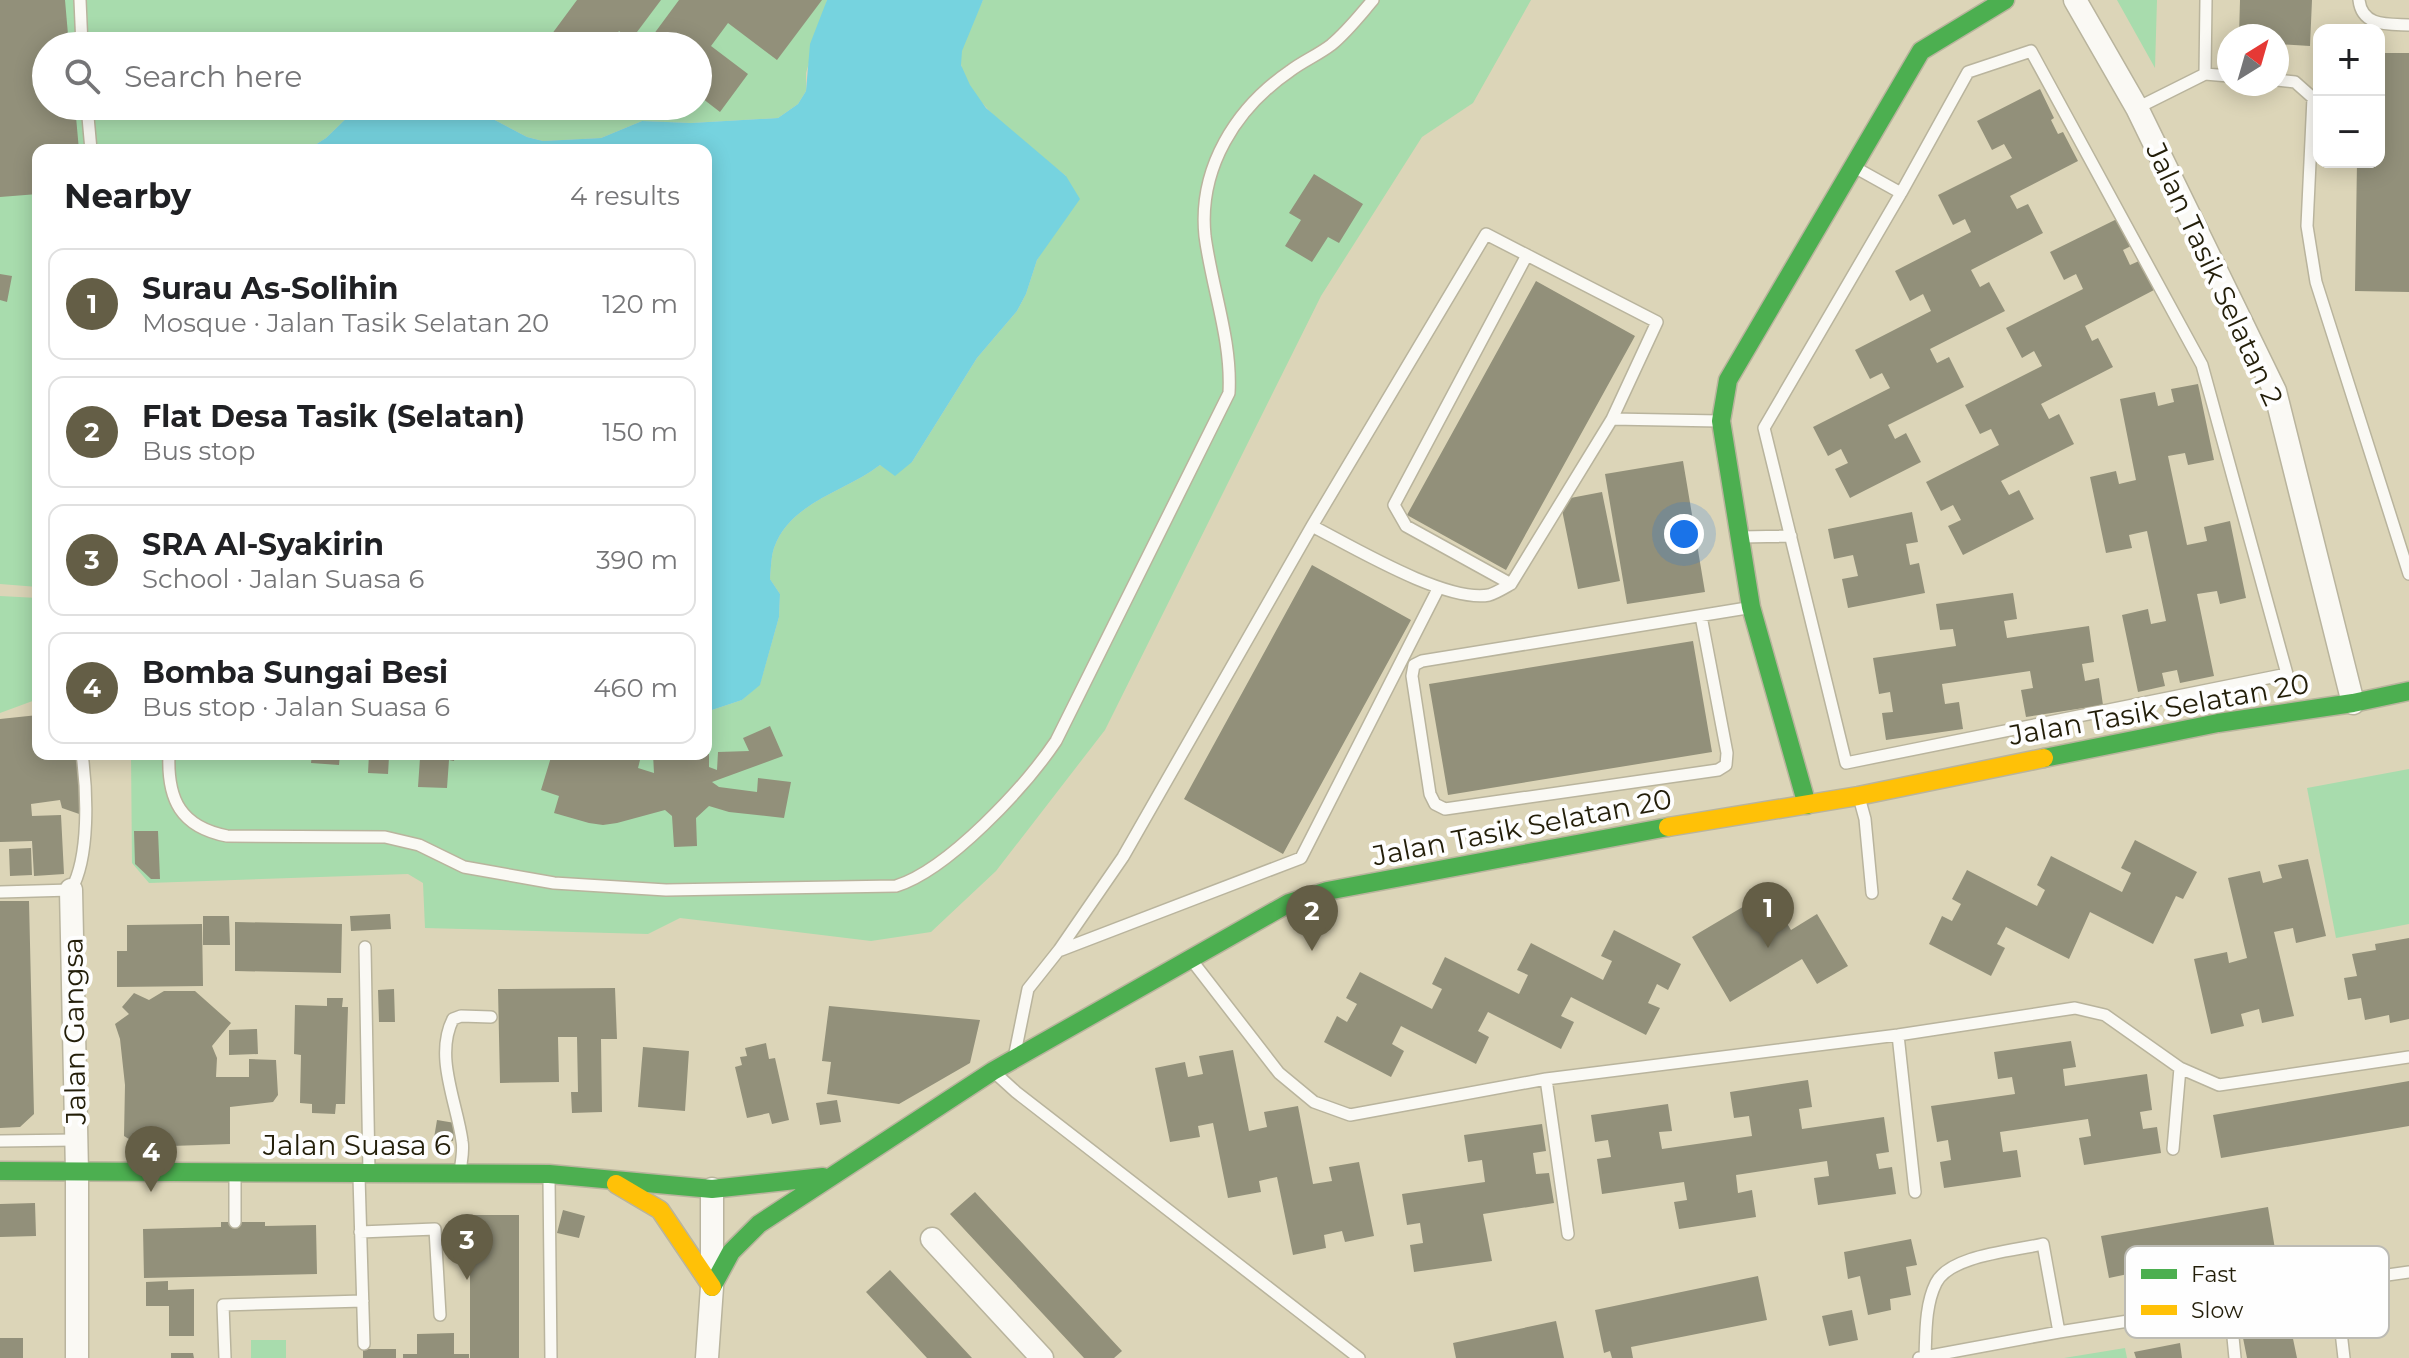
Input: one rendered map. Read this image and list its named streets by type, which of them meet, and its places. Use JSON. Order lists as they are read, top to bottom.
{
  "streets": {
    "street": [
      "Jalan Tasik Selatan 2",
      "Jalan Tasik Selatan 20",
      "Jalan Gangsa",
      "Jalan Suasa 6"
    ]
  },
  "crossings": [
    ["Jalan Tasik Selatan 2", "Jalan Tasik Selatan 20"],
    ["Jalan Tasik Selatan 20", "Jalan Suasa 6"],
    ["Jalan Gangsa", "Jalan Suasa 6"]
  ],
  "legend": ["Fast", "Slow"],
  "north": "top right",
  "page": {
    "map_buttons": ["+", "−"],
    "search": "Search here",
    "heading": ["Nearby", "4 results"],
    "list": [
      {
        "mark": "1",
        "name": "Surau As-Solihin",
        "note": "Mosque · Jalan Tasik Selatan 20",
        "value": "120 m"
      },
      {
        "mark": "2",
        "name": "Flat Desa Tasik (Selatan)",
        "note": "Bus stop",
        "value": "150 m"
      },
      {
        "mark": "3",
        "name": "SRA Al-Syakirin",
        "note": "School · Jalan Suasa 6",
        "value": "390 m"
      },
      {
        "mark": "4",
        "name": "Bomba Sungai Besi",
        "note": "Bus stop · Jalan Suasa 6",
        "value": "460 m"
      }
    ],
    "pins": [
      "1",
      "2",
      "4",
      "3"
    ]
  }
}
